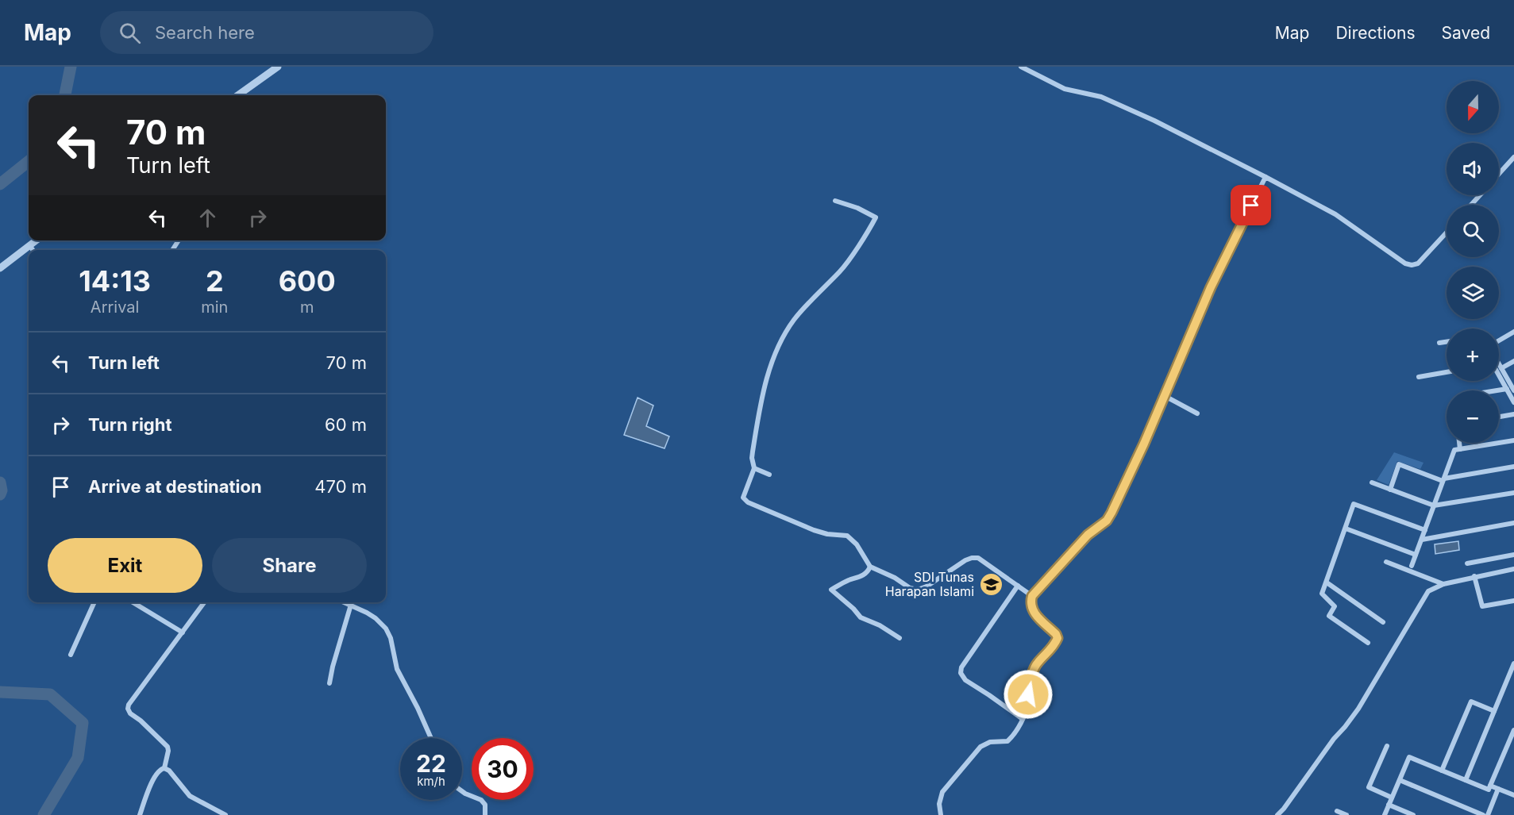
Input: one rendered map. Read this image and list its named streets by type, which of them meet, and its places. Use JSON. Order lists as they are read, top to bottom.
{
  "places": {
    "school or university": ["SDI Tunas Harapan Islami"]
  },
  "north": "bottom",
  "page": {
    "header": "Map",
    "search": "Search here",
    "nav": ["Map", "Directions", "Saved"],
    "map_buttons": ["+", "−"],
    "turn": ["70 m", "Turn left"],
    "eta": [
      "14:13",
      "Arrival",
      "2",
      "min",
      "600",
      "m"
    ],
    "list": [
      {
        "name": "Turn left",
        "value": "70 m"
      },
      {
        "name": "Turn right",
        "value": "60 m"
      },
      {
        "name": "Arrive at destination",
        "value": "470 m"
      }
    ],
    "buttons": ["Exit", "Share"],
    "speed": "22 km/h",
    "limit": "30"
  }
}
